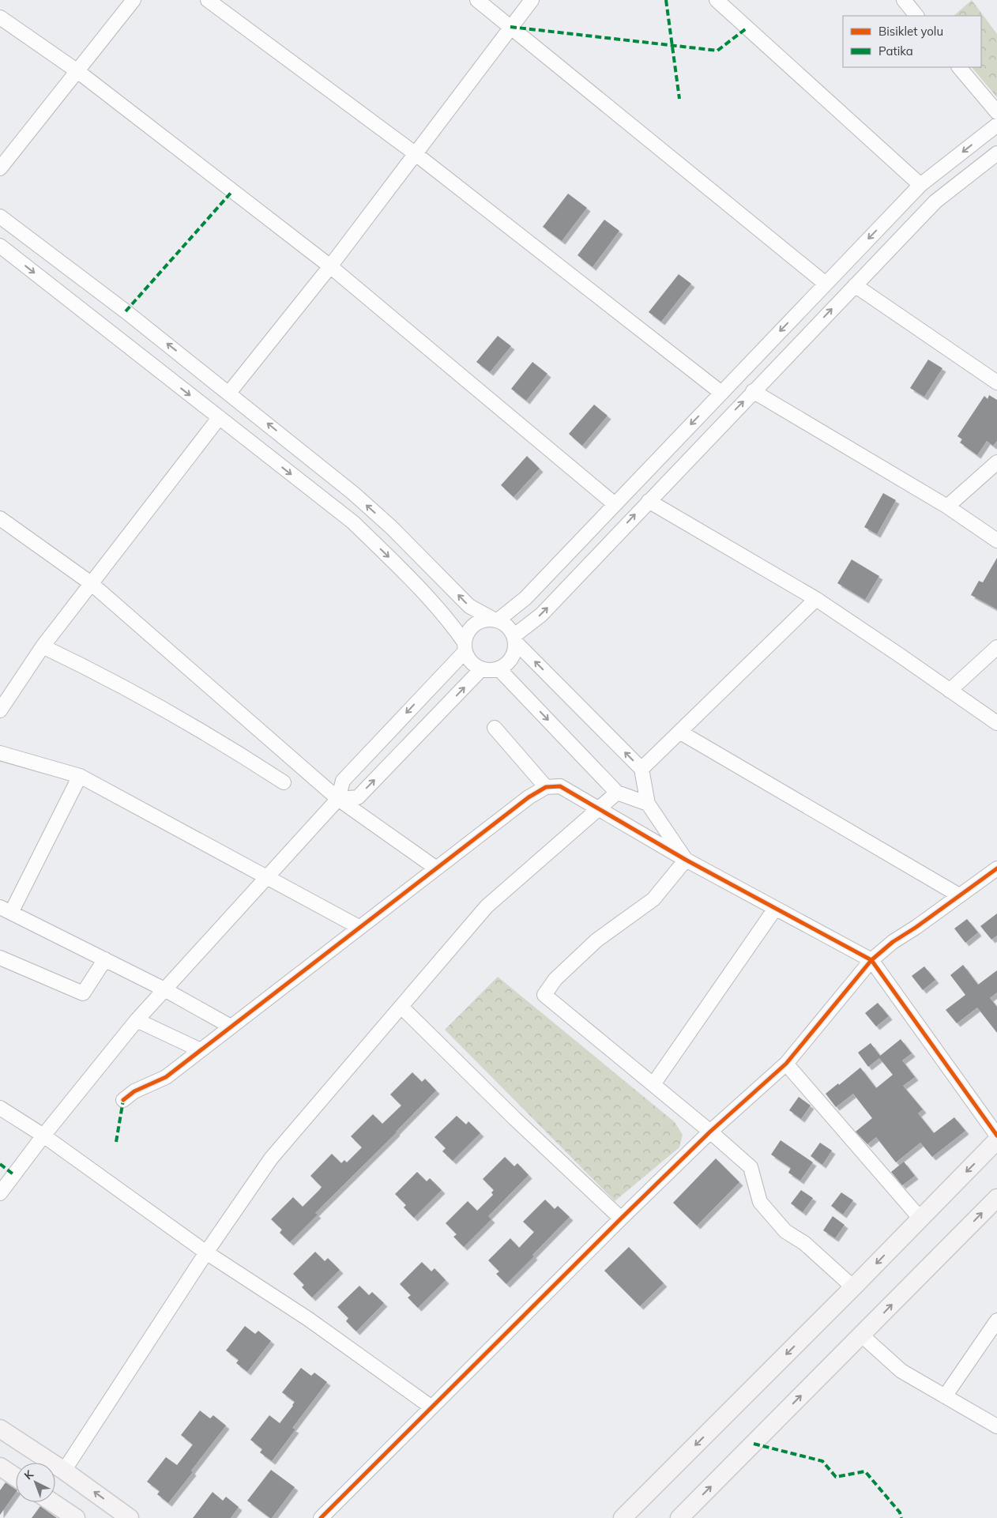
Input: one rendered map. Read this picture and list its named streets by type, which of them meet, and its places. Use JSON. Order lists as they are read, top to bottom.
{
  "legend": ["Bisiklet yolu", "Patika"],
  "north": "top left"
}
